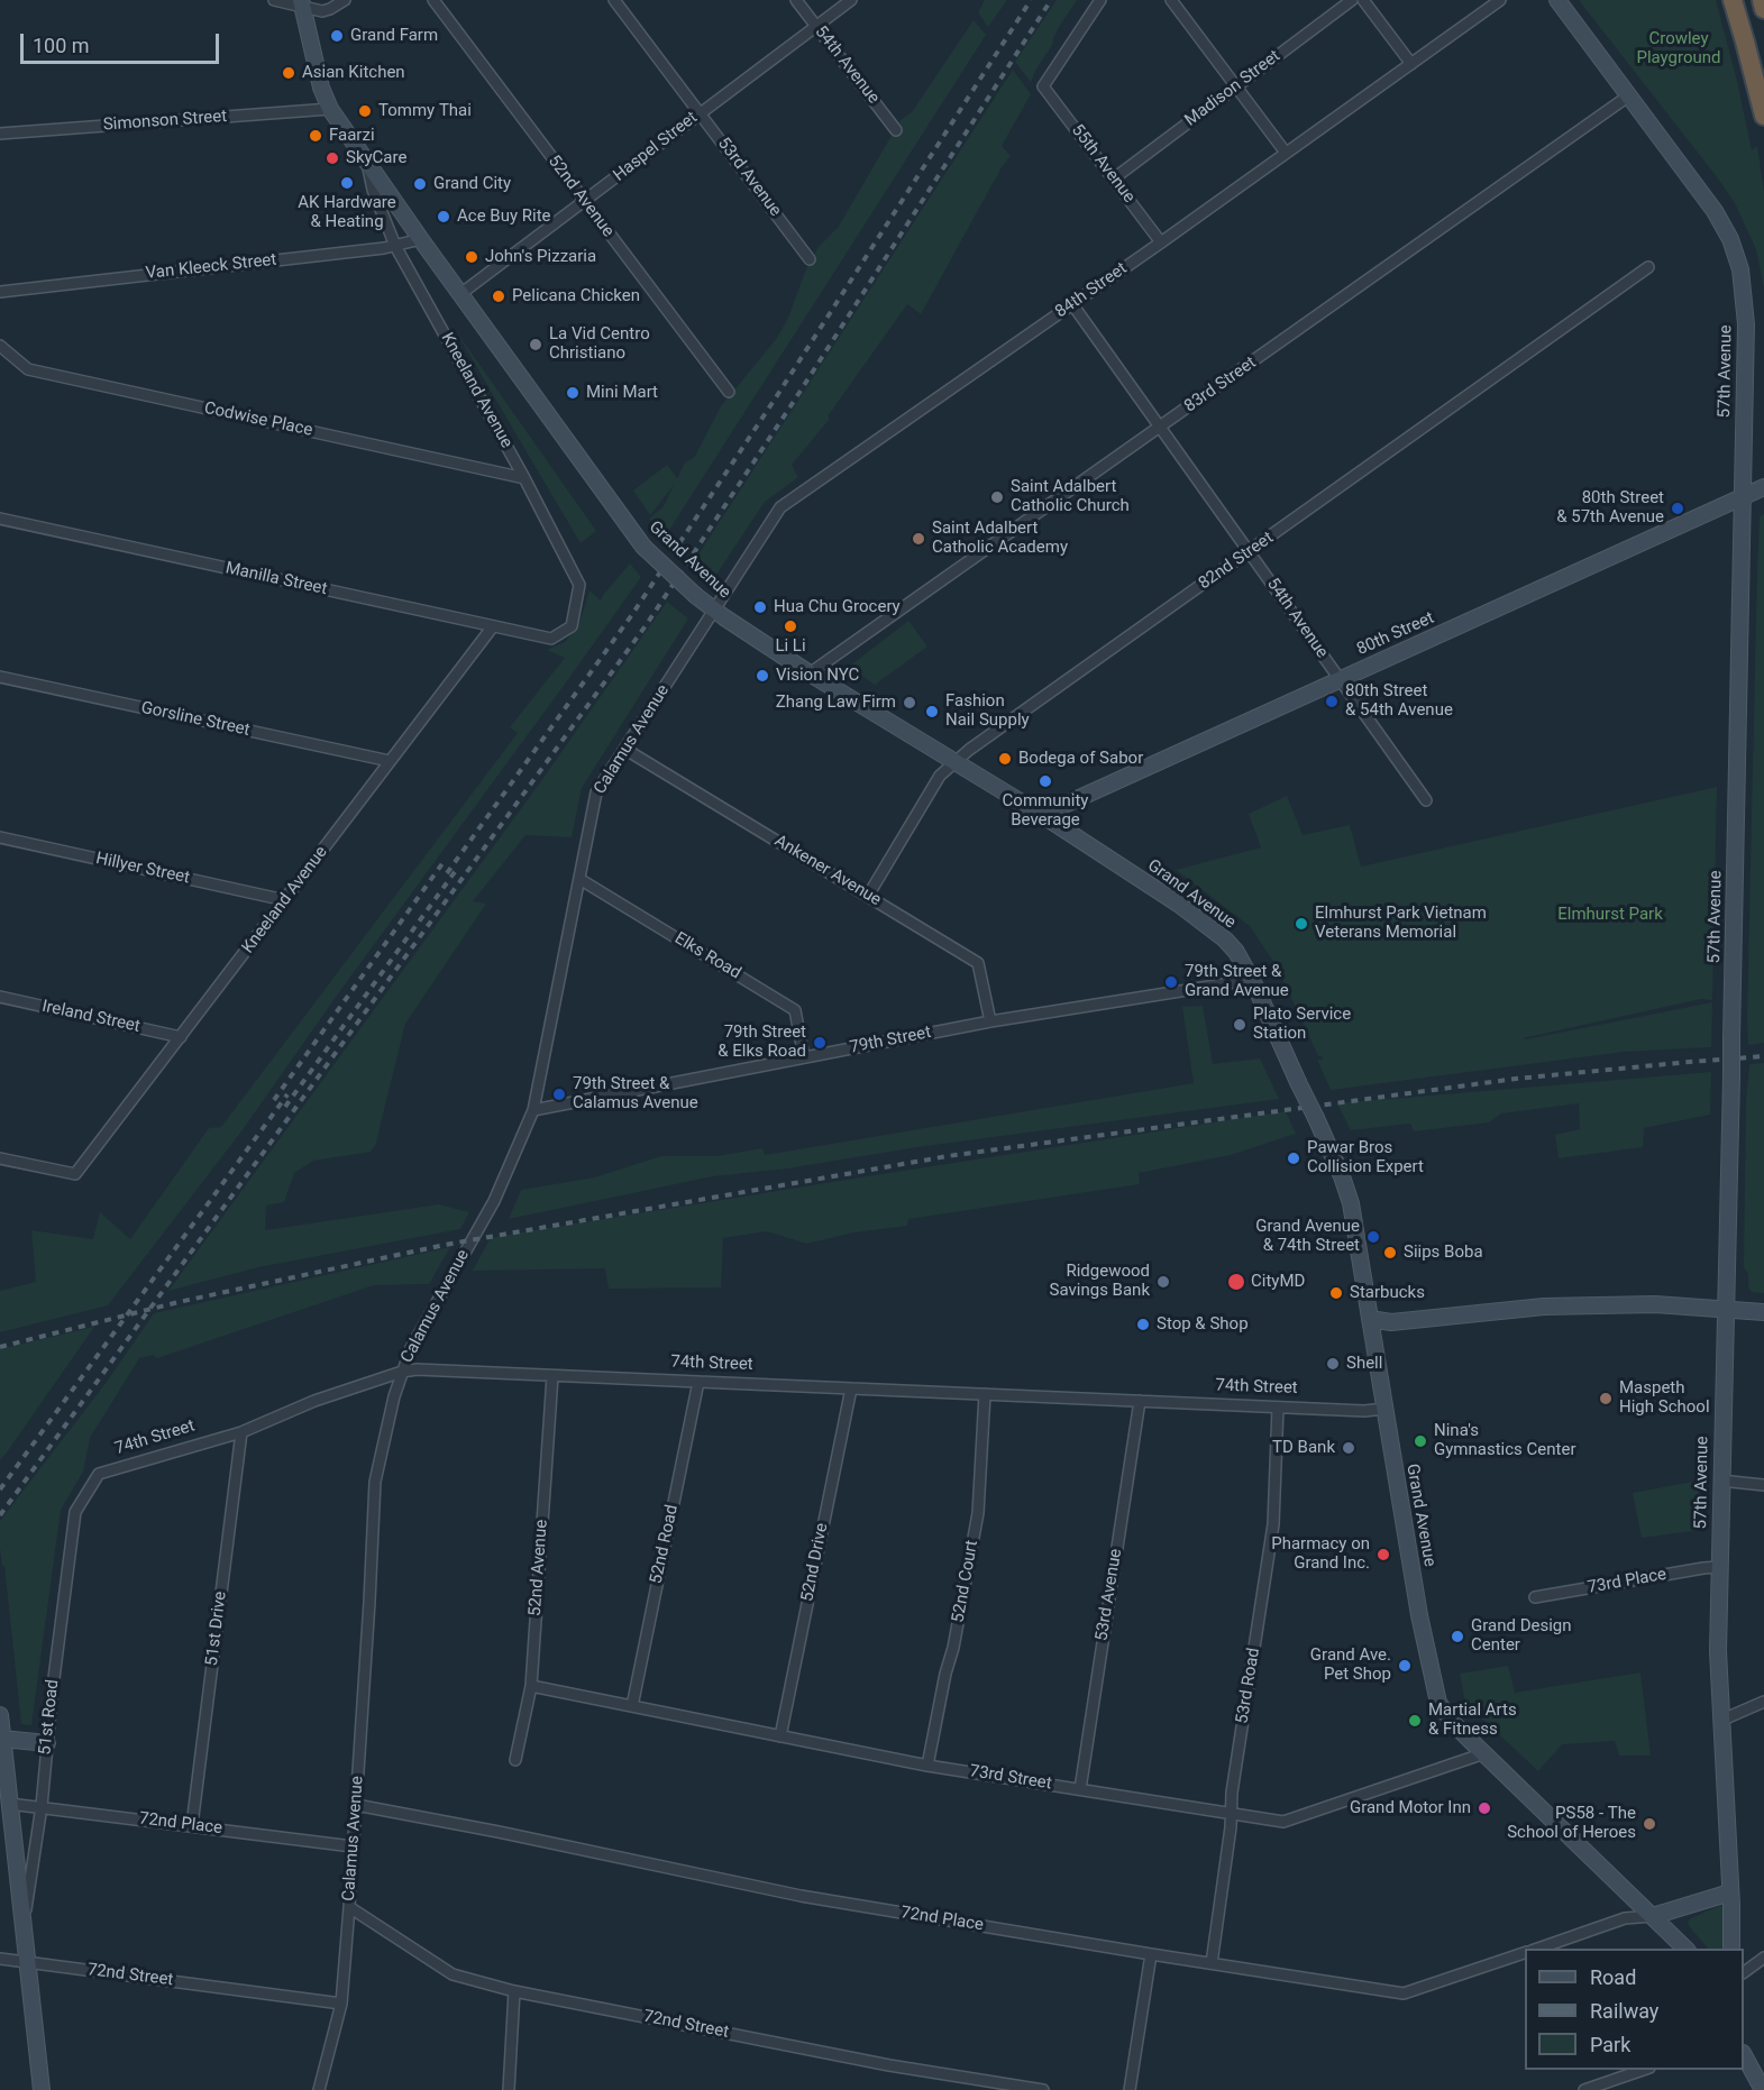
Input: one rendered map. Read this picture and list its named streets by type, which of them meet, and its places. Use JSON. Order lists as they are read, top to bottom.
{
  "streets": {
    "street": [
      "54th Avenue",
      "Madison Street",
      "Simonson Street",
      "Haspel Street",
      "55th Avenue",
      "53rd Avenue",
      "52nd Avenue",
      "Van Kleeck Street",
      "84th Street",
      "57th Avenue",
      "83rd Street",
      "Kneeland Avenue",
      "Codwise Place",
      "Grand Avenue",
      "82nd Street",
      "Manilla Street",
      "80th Street",
      "Gorsline Street",
      "Calamus Avenue",
      "Hillyer Street",
      "Ankener Avenue",
      "Elks Road",
      "Ireland Street",
      "79th Street",
      "74th Street",
      "52nd Road",
      "52nd Drive",
      "52nd Court",
      "73rd Place",
      "51st Drive",
      "53rd Road",
      "51st Road",
      "73rd Street",
      "72nd Place",
      "72nd Street"
    ]
  },
  "crossings": [
    ["54th Avenue", "Haspel Street"],
    ["54th Avenue", "84th Street"],
    ["54th Avenue", "83rd Street"],
    ["54th Avenue", "82nd Street"],
    ["54th Avenue", "80th Street"],
    ["Madison Street", "55th Avenue"],
    ["Simonson Street", "Grand Avenue"],
    ["Haspel Street", "53rd Avenue"],
    ["Haspel Street", "52nd Avenue"],
    ["Haspel Street", "Grand Avenue"],
    ["55th Avenue", "84th Street"],
    ["53rd Avenue", "74th Street"],
    ["53rd Avenue", "73rd Street"],
    ["52nd Avenue", "74th Street"],
    ["52nd Avenue", "73rd Street"],
    ["Van Kleeck Street", "Kneeland Avenue"],
    ["Van Kleeck Street", "Grand Avenue"],
    ["84th Street", "Grand Avenue"],
    ["84th Street", "Calamus Avenue"],
    ["57th Avenue", "83rd Street"],
    ["57th Avenue", "80th Street"],
    ["57th Avenue", "73rd Place"],
    ["83rd Street", "Grand Avenue"],
    ["Kneeland Avenue", "Codwise Place"],
    ["Kneeland Avenue", "Grand Avenue"],
    ["Kneeland Avenue", "Manilla Street"],
    ["Kneeland Avenue", "Gorsline Street"],
    ["Kneeland Avenue", "Hillyer Street"],
    ["Kneeland Avenue", "Ireland Street"],
    ["Grand Avenue", "82nd Street"],
    ["Grand Avenue", "80th Street"],
    ["Grand Avenue", "Calamus Avenue"],
    ["Grand Avenue", "79th Street"],
    ["Grand Avenue", "74th Street"],
    ["Grand Avenue", "73rd Street"],
    ["Grand Avenue", "72nd Place"],
    ["82nd Street", "Ankener Avenue"],
    ["Calamus Avenue", "Ankener Avenue"],
    ["Calamus Avenue", "Elks Road"],
    ["Calamus Avenue", "79th Street"],
    ["Calamus Avenue", "74th Street"],
    ["Calamus Avenue", "72nd Place"],
    ["Calamus Avenue", "72nd Street"],
    ["Ankener Avenue", "79th Street"],
    ["Elks Road", "79th Street"],
    ["74th Street", "52nd Road"],
    ["74th Street", "52nd Drive"],
    ["74th Street", "52nd Court"],
    ["74th Street", "51st Drive"],
    ["74th Street", "53rd Road"],
    ["74th Street", "51st Road"],
    ["52nd Road", "73rd Street"],
    ["52nd Drive", "73rd Street"],
    ["52nd Court", "73rd Street"],
    ["51st Drive", "72nd Place"],
    ["53rd Road", "73rd Street"],
    ["53rd Road", "72nd Place"],
    ["51st Road", "72nd Place"]
  ],
  "parks": ["Crowley Playground", "Elmhurst Park"],
  "places": [
    "Grand Farm",
    "Asian Kitchen",
    "Tommy Thai",
    "Faarzi",
    "SkyCare",
    "AK Hardware & Heating",
    "Grand City",
    "Ace Buy Rite",
    "John's Pizzaria",
    "Pelicana Chicken",
    "La Vid Centro Christiano",
    "Mini Mart",
    "Saint Adalbert Catholic Church",
    "80th Street & 57th Avenue",
    "Saint Adalbert Catholic Academy",
    "Hua Chu Grocery",
    "Li Li",
    "Vision NYC",
    "80th Street & 54th Avenue",
    "Zhang Law Firm",
    "Fashion Nail Supply",
    "Bodega of Sabor",
    "Community Beverage",
    "Elmhurst Park Vietnam Veterans Memorial",
    "79th Street & Grand Avenue",
    "Plato Service Station",
    "79th Street & Elks Road",
    "79th Street & Calamus Avenue",
    "Pawar Bros Collision Expert",
    "Grand Avenue & 74th Street",
    "Siips Boba",
    "Ridgewood Savings Bank",
    "CityMD",
    "Starbucks",
    "Stop & Shop",
    "Shell",
    "Maspeth High School",
    "Nina's Gymnastics Center",
    "TD Bank",
    "Pharmacy on Grand Inc.",
    "Grand Design Center",
    "Grand Ave. Pet Shop",
    "Martial Arts & Fitness",
    "Grand Motor Inn",
    "PS58 - The School of Heroes"
  ],
  "legend": ["Road", "Railway", "Park"],
  "scale_bar": "100 m"
}
